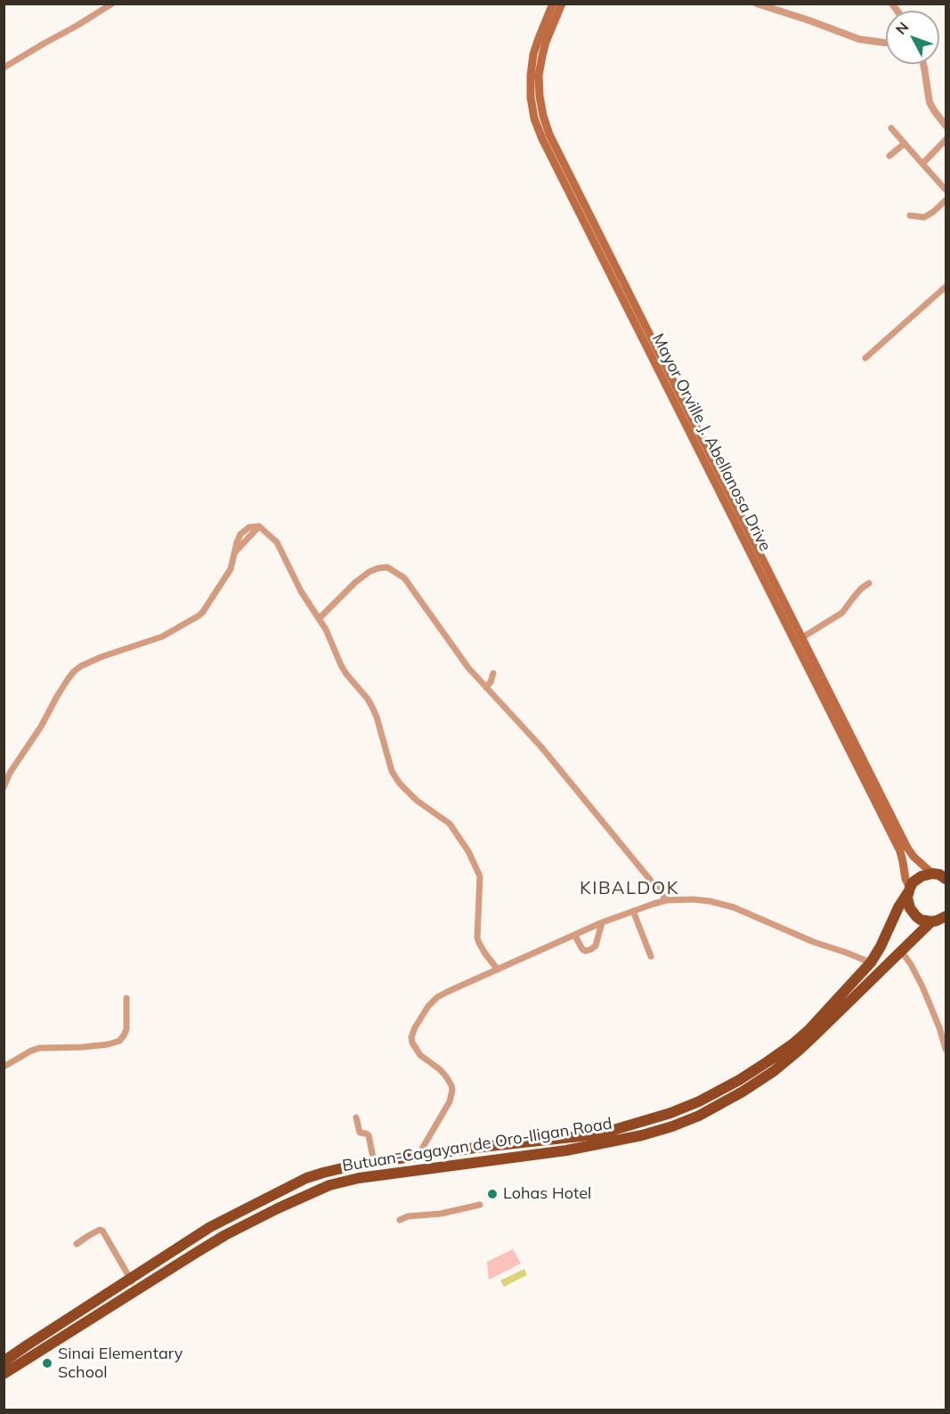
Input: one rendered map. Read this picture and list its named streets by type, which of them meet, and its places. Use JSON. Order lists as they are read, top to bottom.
{
  "streets": {
    "highway": ["Butuan-Cagayan de Oro-Iligan Road"],
    "main road": ["Mayor Orville J. Abellanosa Drive"]
  },
  "crossings": [
    ["Mayor Orville J. Abellanosa Drive", "Butuan-Cagayan de Oro-Iligan Road"]
  ],
  "districts": ["KIBALDOK"],
  "places": ["Lohas Hotel", "Sinai Elementary School"],
  "north": "top left"
}
